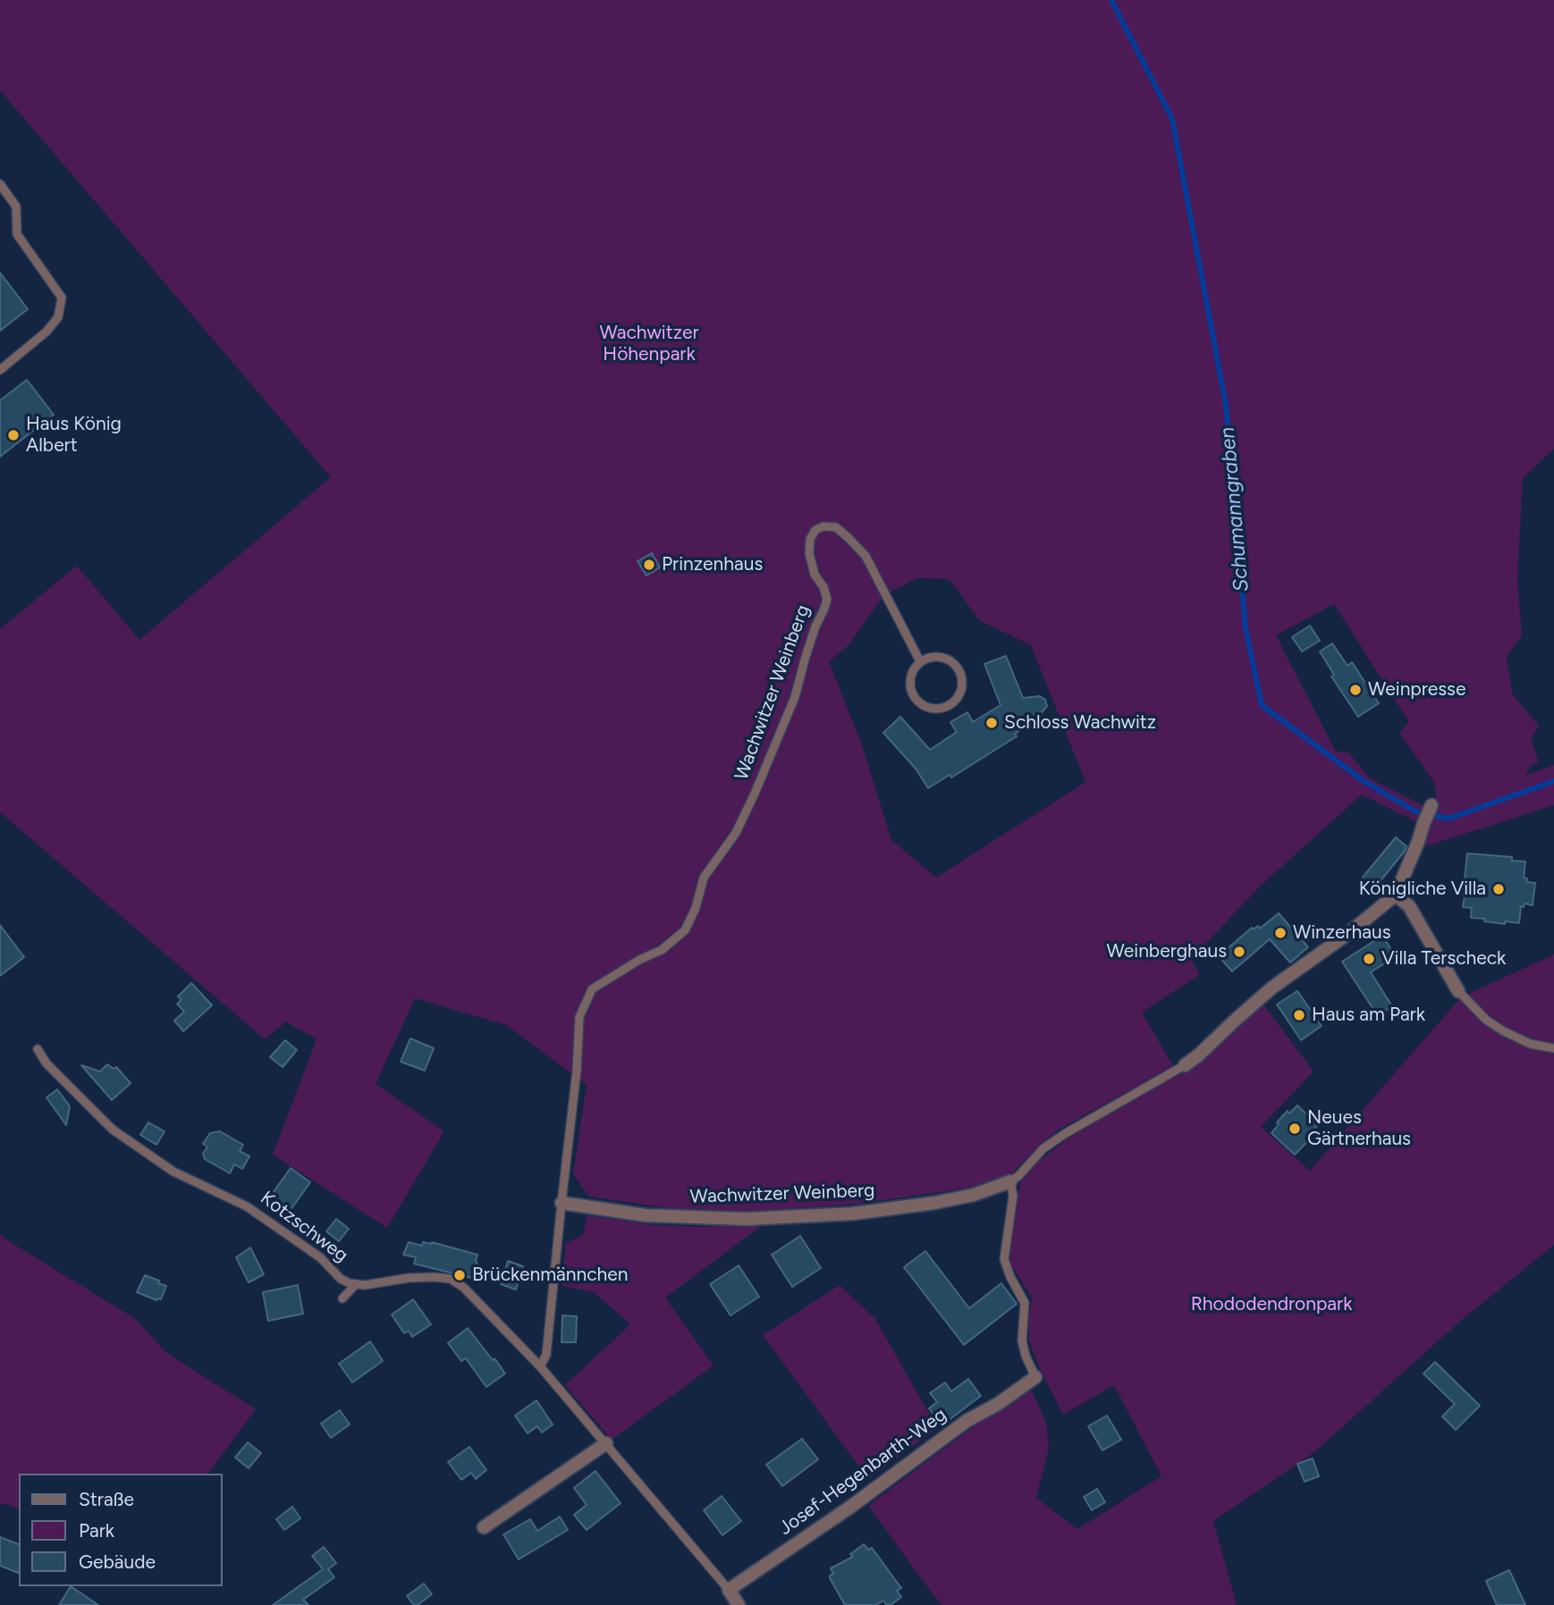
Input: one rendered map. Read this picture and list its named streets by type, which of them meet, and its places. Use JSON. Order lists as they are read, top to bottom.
{
  "streets": {
    "street": ["Wachwitzer Weinberg", "Josef-Hegenbarth-Weg"],
    "lane": ["Kotzschweg"]
  },
  "crossings": [
    ["Kotzschweg", "Josef-Hegenbarth-Weg"]
  ],
  "water": ["Schumanngraben"],
  "parks": ["Wachwitzer Höhenpark", "Rhododendronpark"],
  "places": [
    "Haus König Albert",
    "Prinzenhaus",
    "Weinpresse",
    "Schloss Wachwitz",
    "Königliche Villa",
    "Winzerhaus",
    "Weinberghaus",
    "Villa Terscheck",
    "Haus am Park",
    "Neues Gärtnerhaus",
    "Brückenmännchen"
  ],
  "legend": ["Straße", "Park", "Gebäude"]
}
